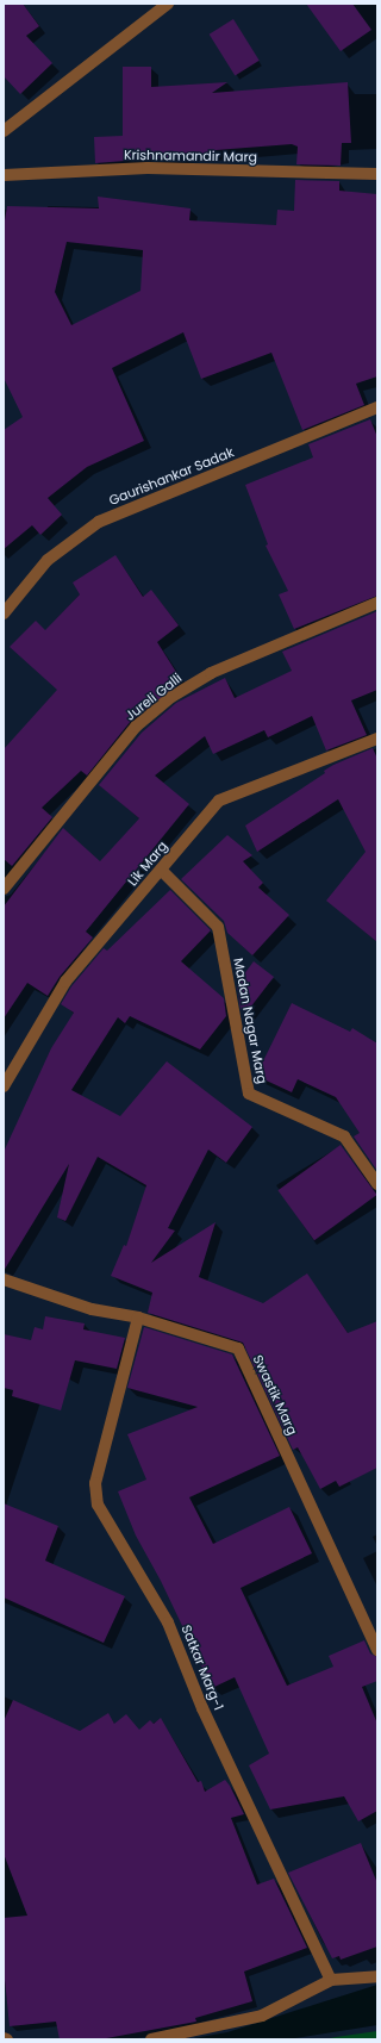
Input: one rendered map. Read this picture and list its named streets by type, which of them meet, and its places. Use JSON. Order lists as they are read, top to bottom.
{
  "streets": {
    "street": [
      "Krishnamandir Marg",
      "Gaurishankar Sadak",
      "Jureli Galli",
      "Lik Marg",
      "Madan Nagar Marg",
      "Swastik Marg",
      "Satkar Marg-1"
    ]
  },
  "crossings": [
    ["Lik Marg", "Madan Nagar Marg"],
    ["Swastik Marg", "Satkar Marg-1"]
  ]
}
